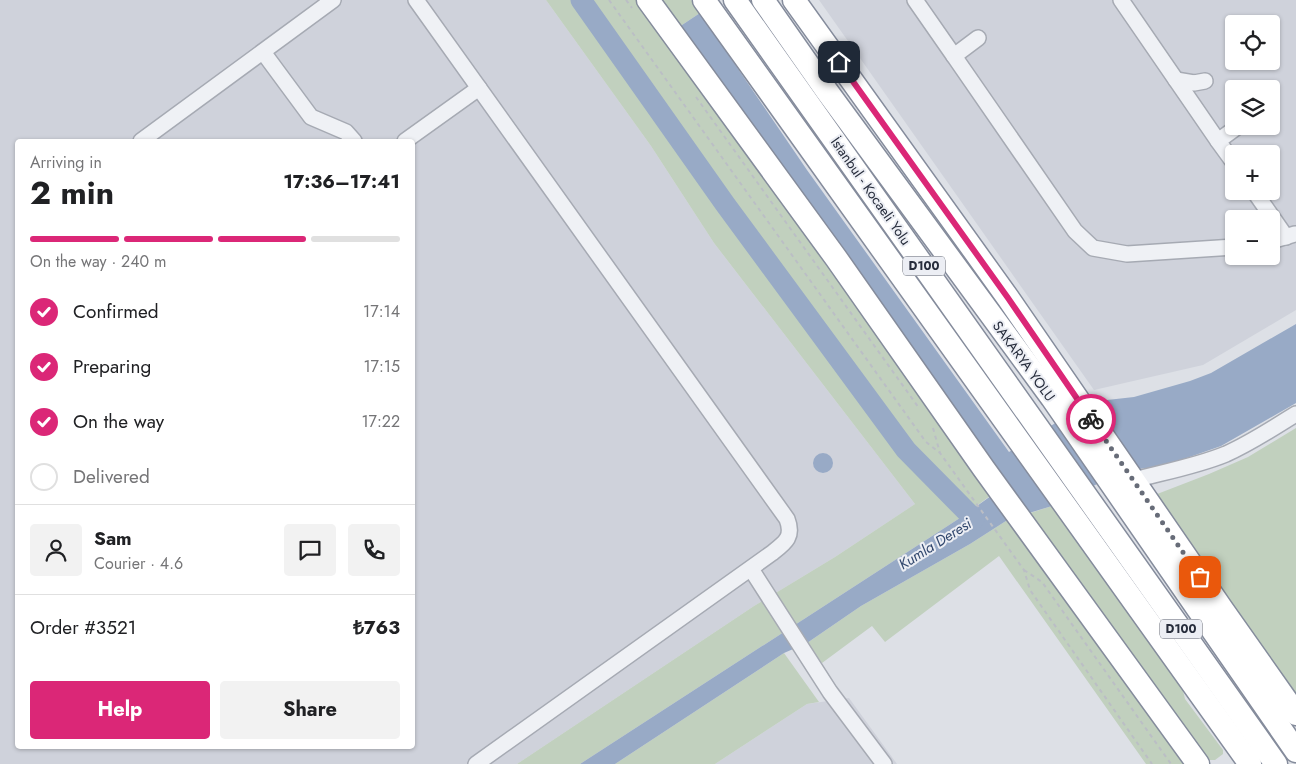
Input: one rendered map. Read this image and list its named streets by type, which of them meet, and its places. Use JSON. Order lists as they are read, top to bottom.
{
  "streets": {
    "highway": ["İstanbul - Kocaeli Yolu", "D100", "SAKARYA YOLU"]
  },
  "water": ["Kumla Deresi"],
  "page": {
    "map_buttons": ["+", "−"],
    "heading": ["2 min", "Arriving in", "17:36–17:41"],
    "panel": [
      "Sam",
      "Courier · 4.6",
      "Order #3521",
      "₺763"
    ],
    "bar": "On the way · 240 m",
    "list": [
      ["Confirmed", "17:14"],
      ["Preparing", "17:15"],
      ["On the way", "17:22"],
      "Delivered"
    ],
    "buttons": ["Help", "Share"]
  }
}
